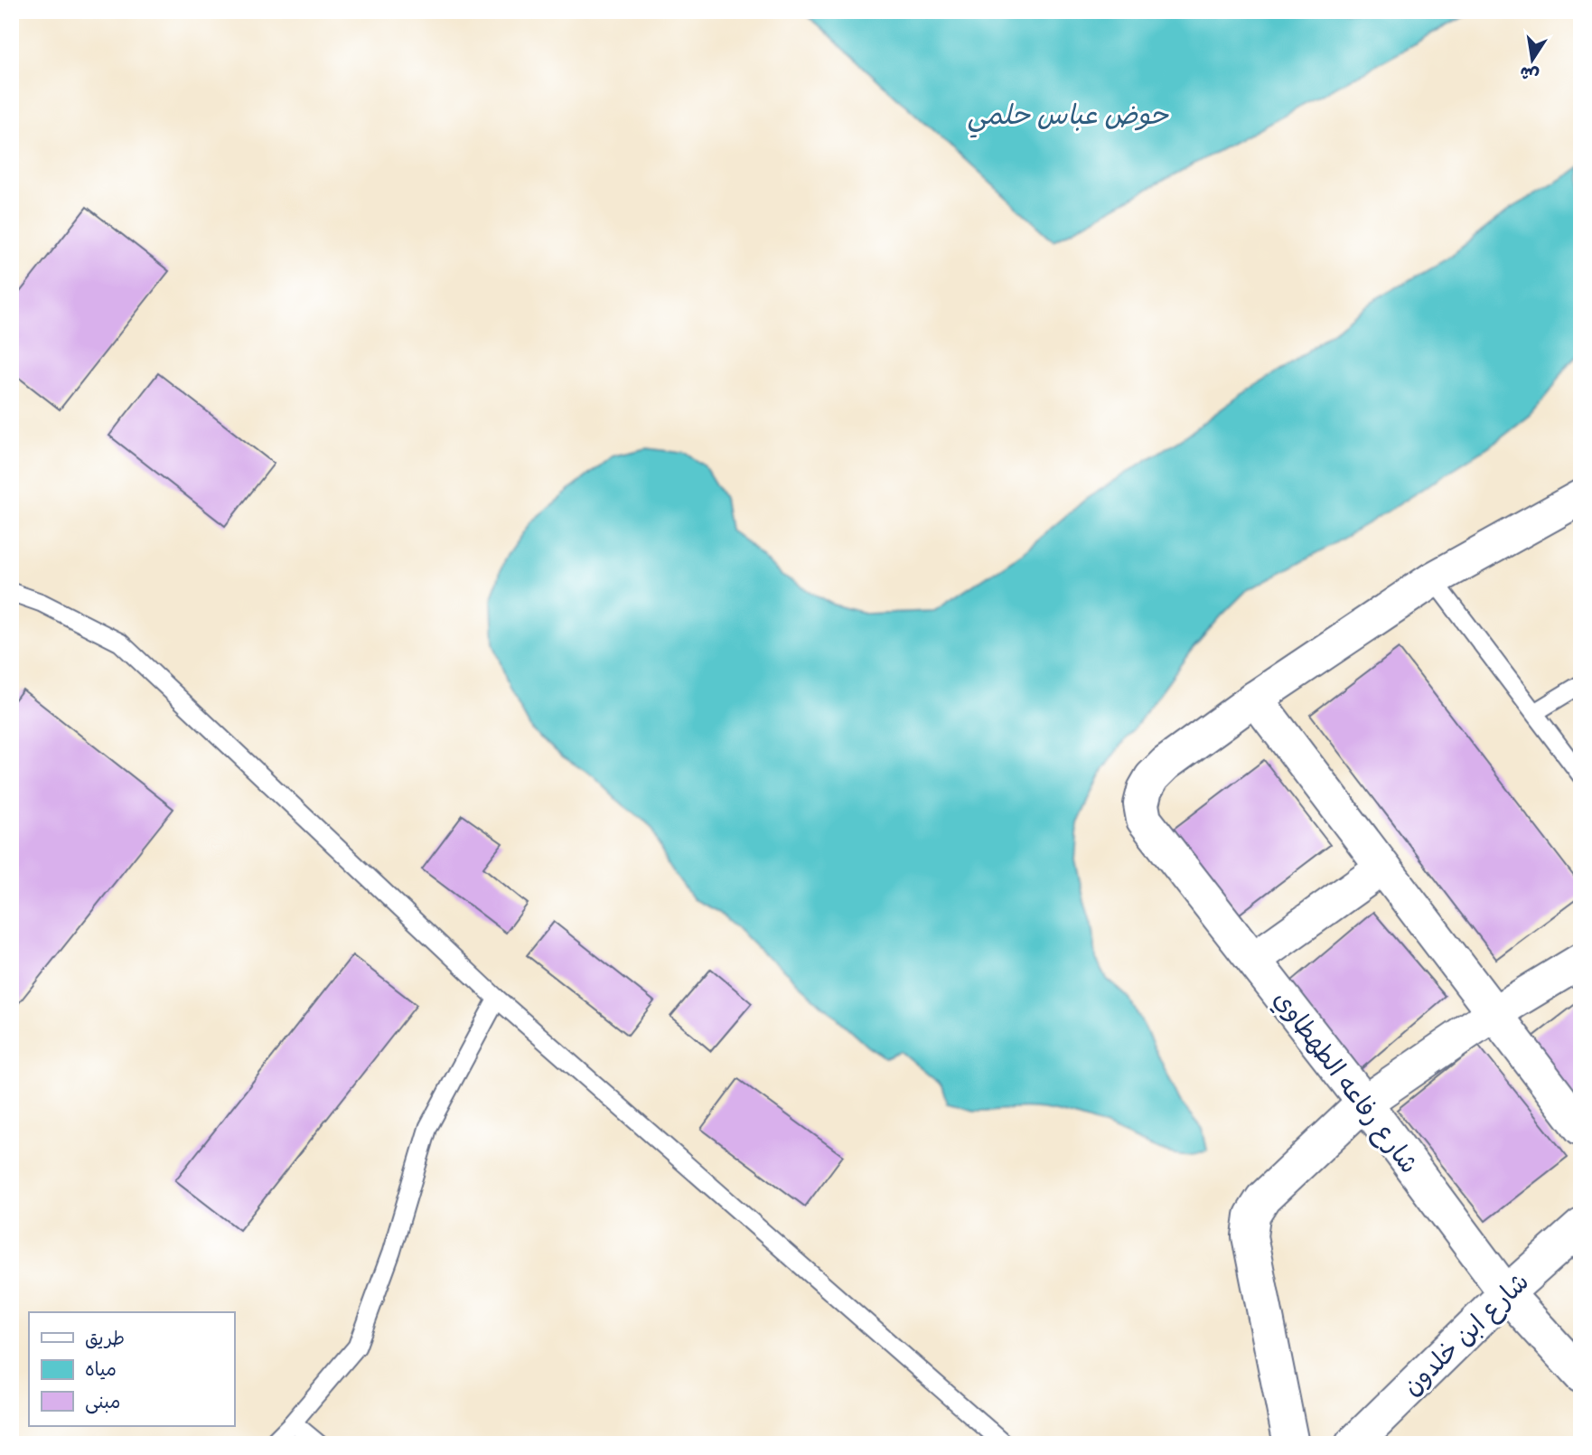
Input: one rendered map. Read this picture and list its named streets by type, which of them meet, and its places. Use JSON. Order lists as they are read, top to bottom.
{
  "streets": {
    "street": ["شارع رفاعه الطهطاوي", "شارع ابن خلدون"]
  },
  "crossings": [
    ["شارع رفاعه الطهطاوي", "شارع ابن خلدون"]
  ],
  "water": ["حوض عباس حلمي"],
  "legend": ["طريق", "مياه", "مبنى"],
  "north": "bottom"
}
